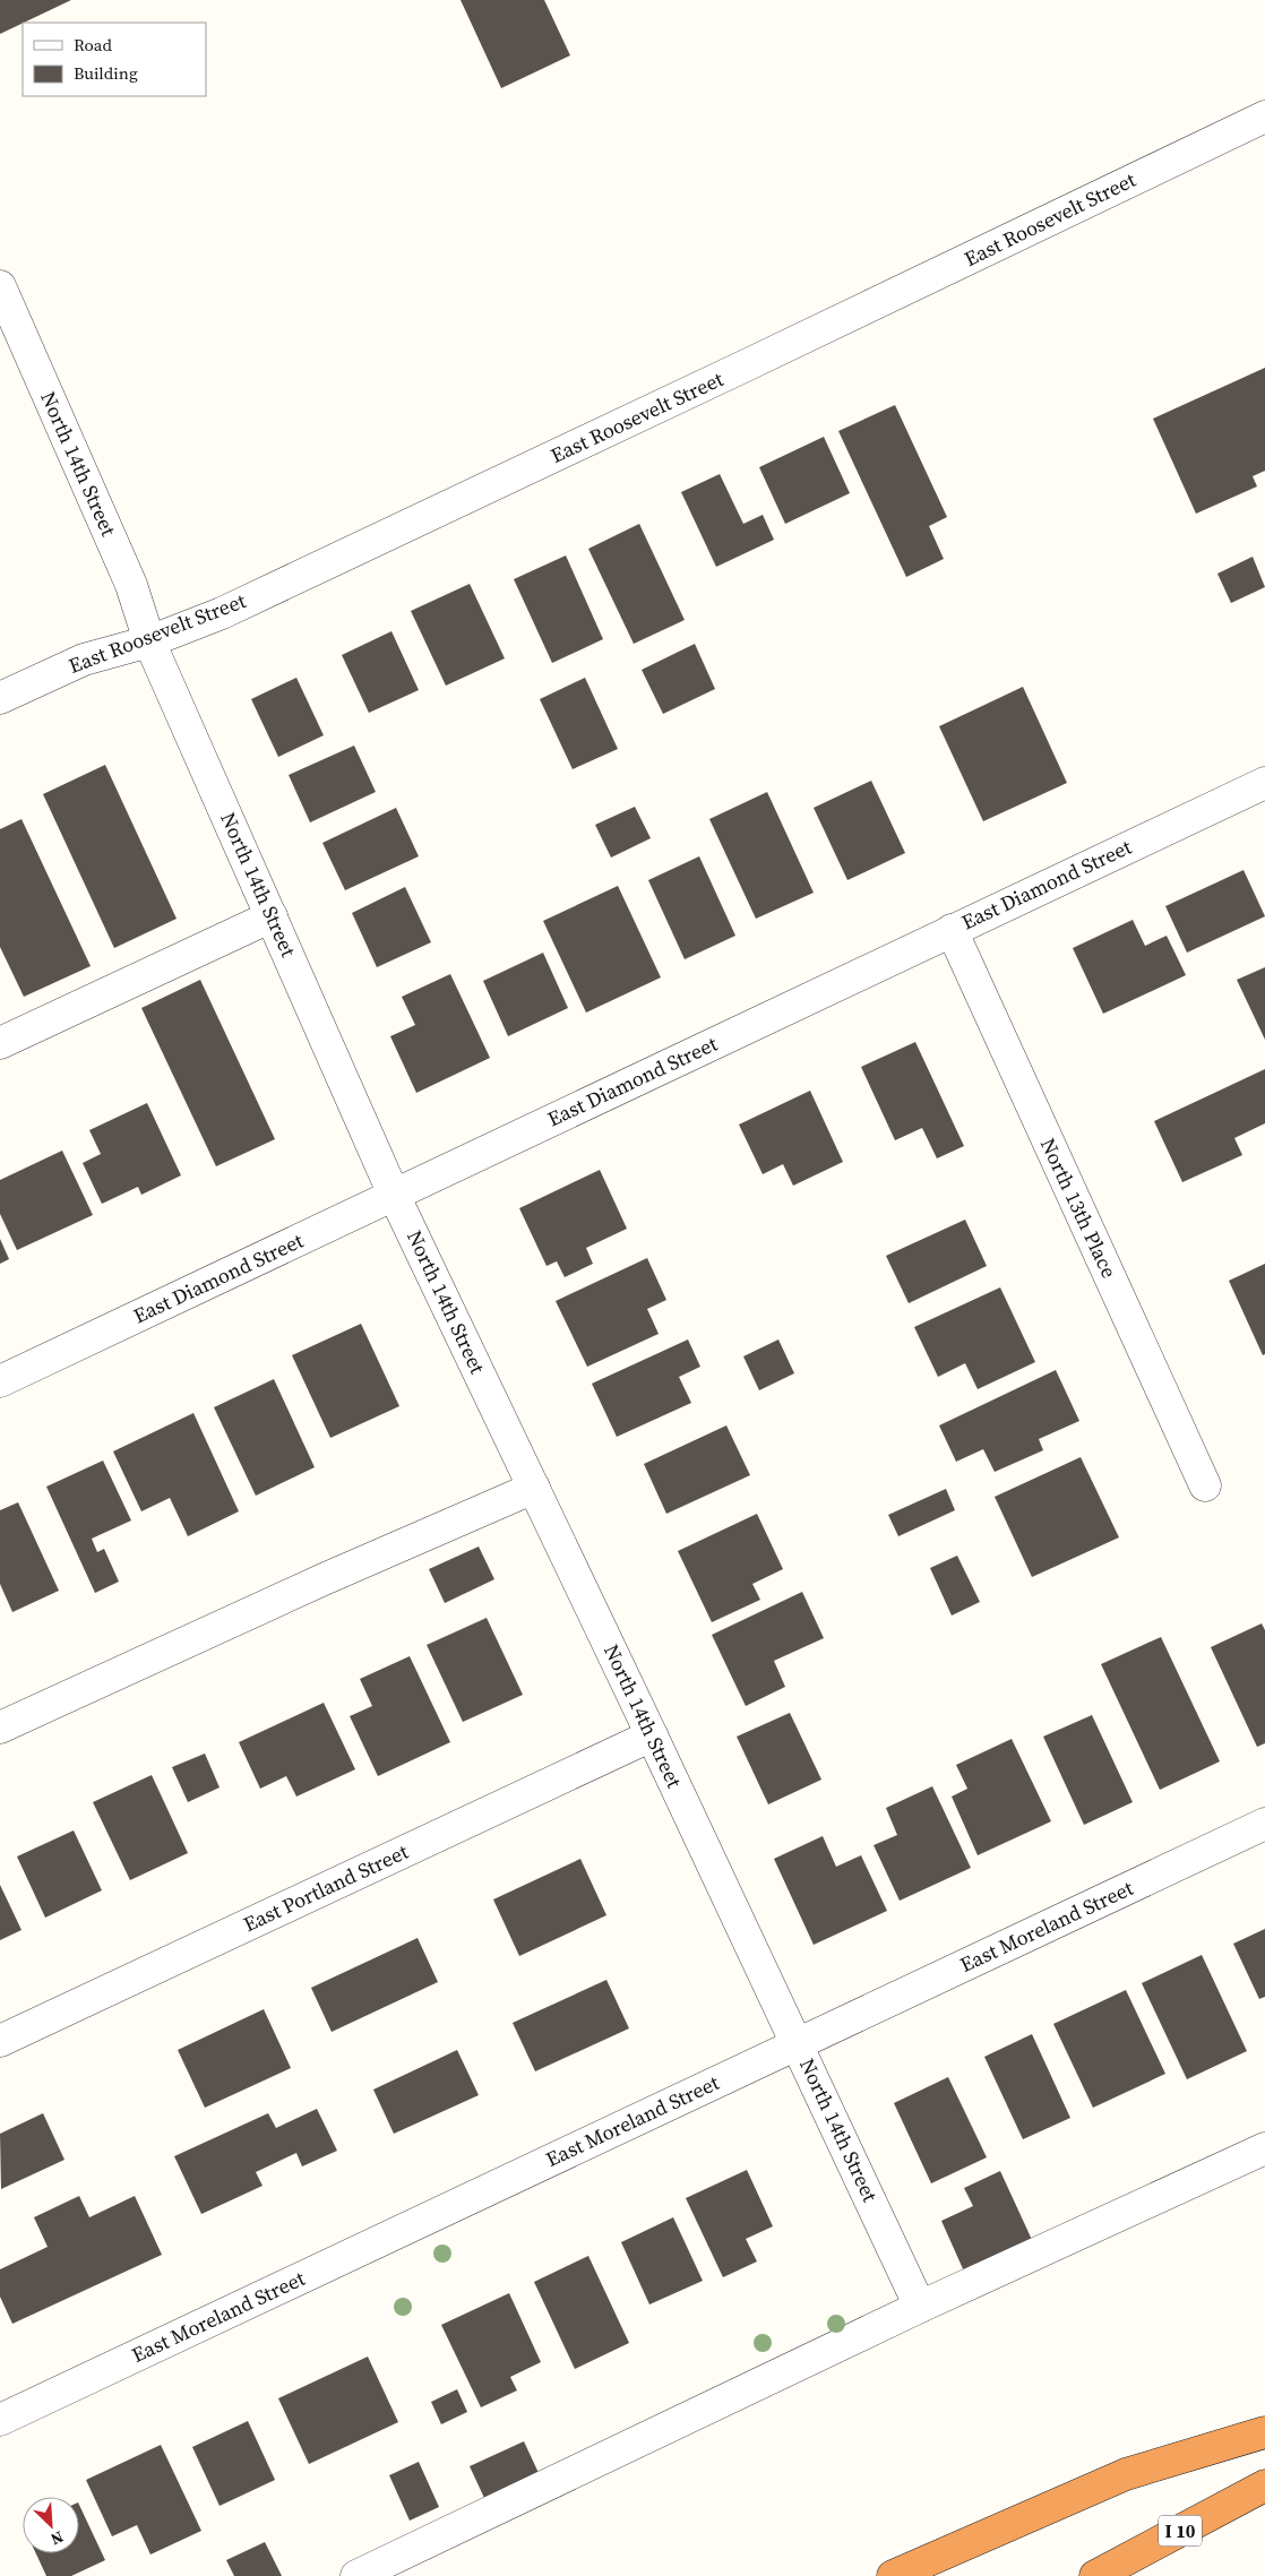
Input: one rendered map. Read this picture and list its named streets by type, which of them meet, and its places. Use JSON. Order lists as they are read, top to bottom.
{
  "streets": {
    "highway": ["I 10"],
    "street": [
      "East Roosevelt Street",
      "North 14th Street",
      "East Diamond Street",
      "North 13th Place",
      "East Portland Street",
      "East Moreland Street"
    ]
  },
  "crossings": [
    ["East Roosevelt Street", "North 14th Street"],
    ["North 14th Street", "East Diamond Street"],
    ["North 14th Street", "East Portland Street"],
    ["North 14th Street", "East Moreland Street"],
    ["East Diamond Street", "North 13th Place"]
  ],
  "legend": ["Road", "Building"],
  "north": "bottom right"
}
